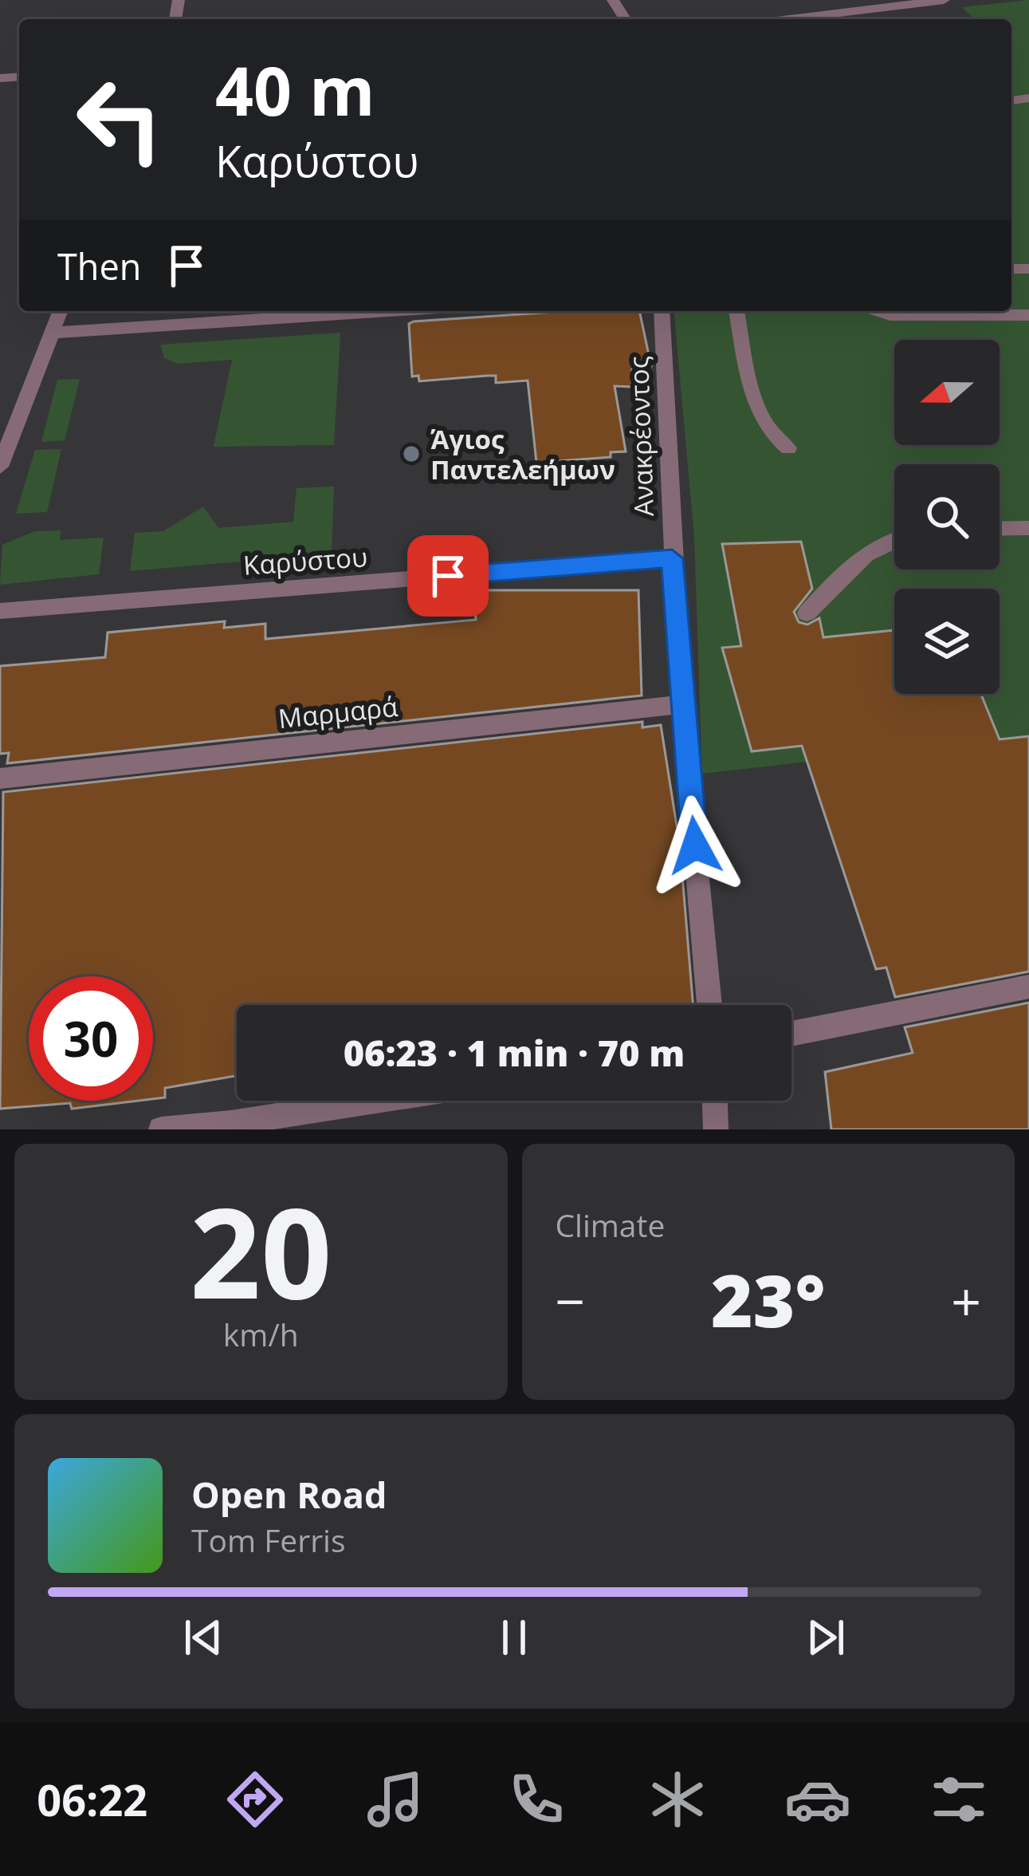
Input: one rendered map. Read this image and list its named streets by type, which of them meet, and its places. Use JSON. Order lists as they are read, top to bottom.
{
  "streets": {
    "street": ["Ανακρέοντος", "Καρύστου", "Μαρμαρά"]
  },
  "crossings": [
    ["Ανακρέοντος", "Καρύστου"],
    ["Ανακρέοντος", "Μαρμαρά"]
  ],
  "places": ["Άγιος Παντελεήμων"],
  "north": "left",
  "page": {
    "turn": ["40 m", "Καρύστου"],
    "then": "Then",
    "limit": "30",
    "trip": "06:23 · 1 min · 70 m",
    "tile": [
      ["20", "km/h"],
      "Climate"
    ],
    "heat": ["−", "23°", "+"],
    "song": ["Open Road", "Tom Ferris"],
    "tabs": "06:22"
  }
}
